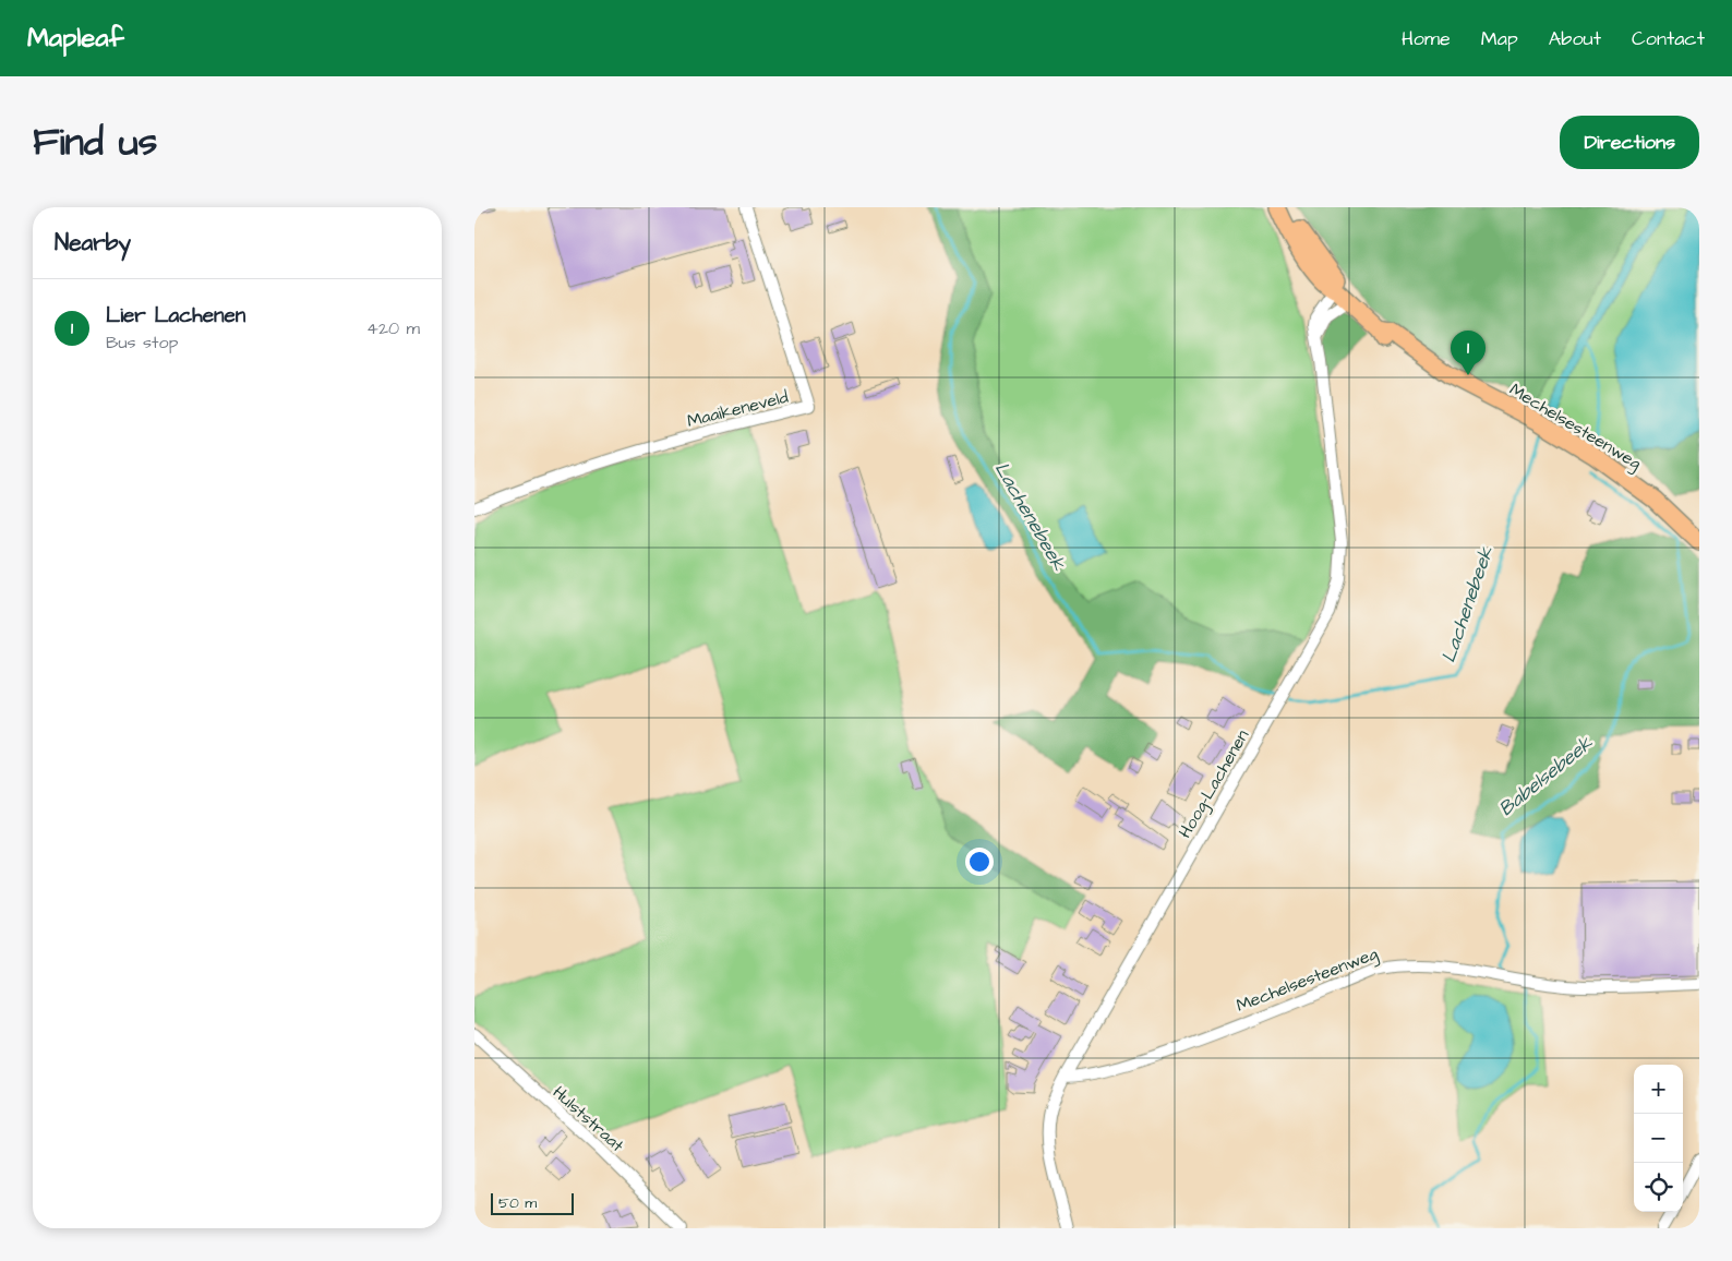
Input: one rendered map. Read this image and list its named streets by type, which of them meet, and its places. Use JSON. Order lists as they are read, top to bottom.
{
  "streets": {
    "main road": ["Mechelsesteenweg"],
    "street": ["Maaikeneveld", "Hoog-Lachenen", "Hulststraat"]
  },
  "crossings": [
    ["Mechelsesteenweg", "Hoog-Lachenen"]
  ],
  "water": ["Lachenebeek", "Babelsebeek"],
  "scale_bar": "50 m",
  "page": {
    "header": "Mapleaf",
    "nav": [
      "Home",
      "Map",
      "About",
      "Contact"
    ],
    "title": "Find us",
    "buttons": "Directions",
    "heading": "Nearby",
    "list": [
      {
        "mark": "1",
        "name": "Lier Lachenen",
        "note": "Bus stop",
        "value": "420 m"
      }
    ],
    "pins": "1",
    "map_buttons": ["+", "−"],
    "scale": "50 m"
  }
}
